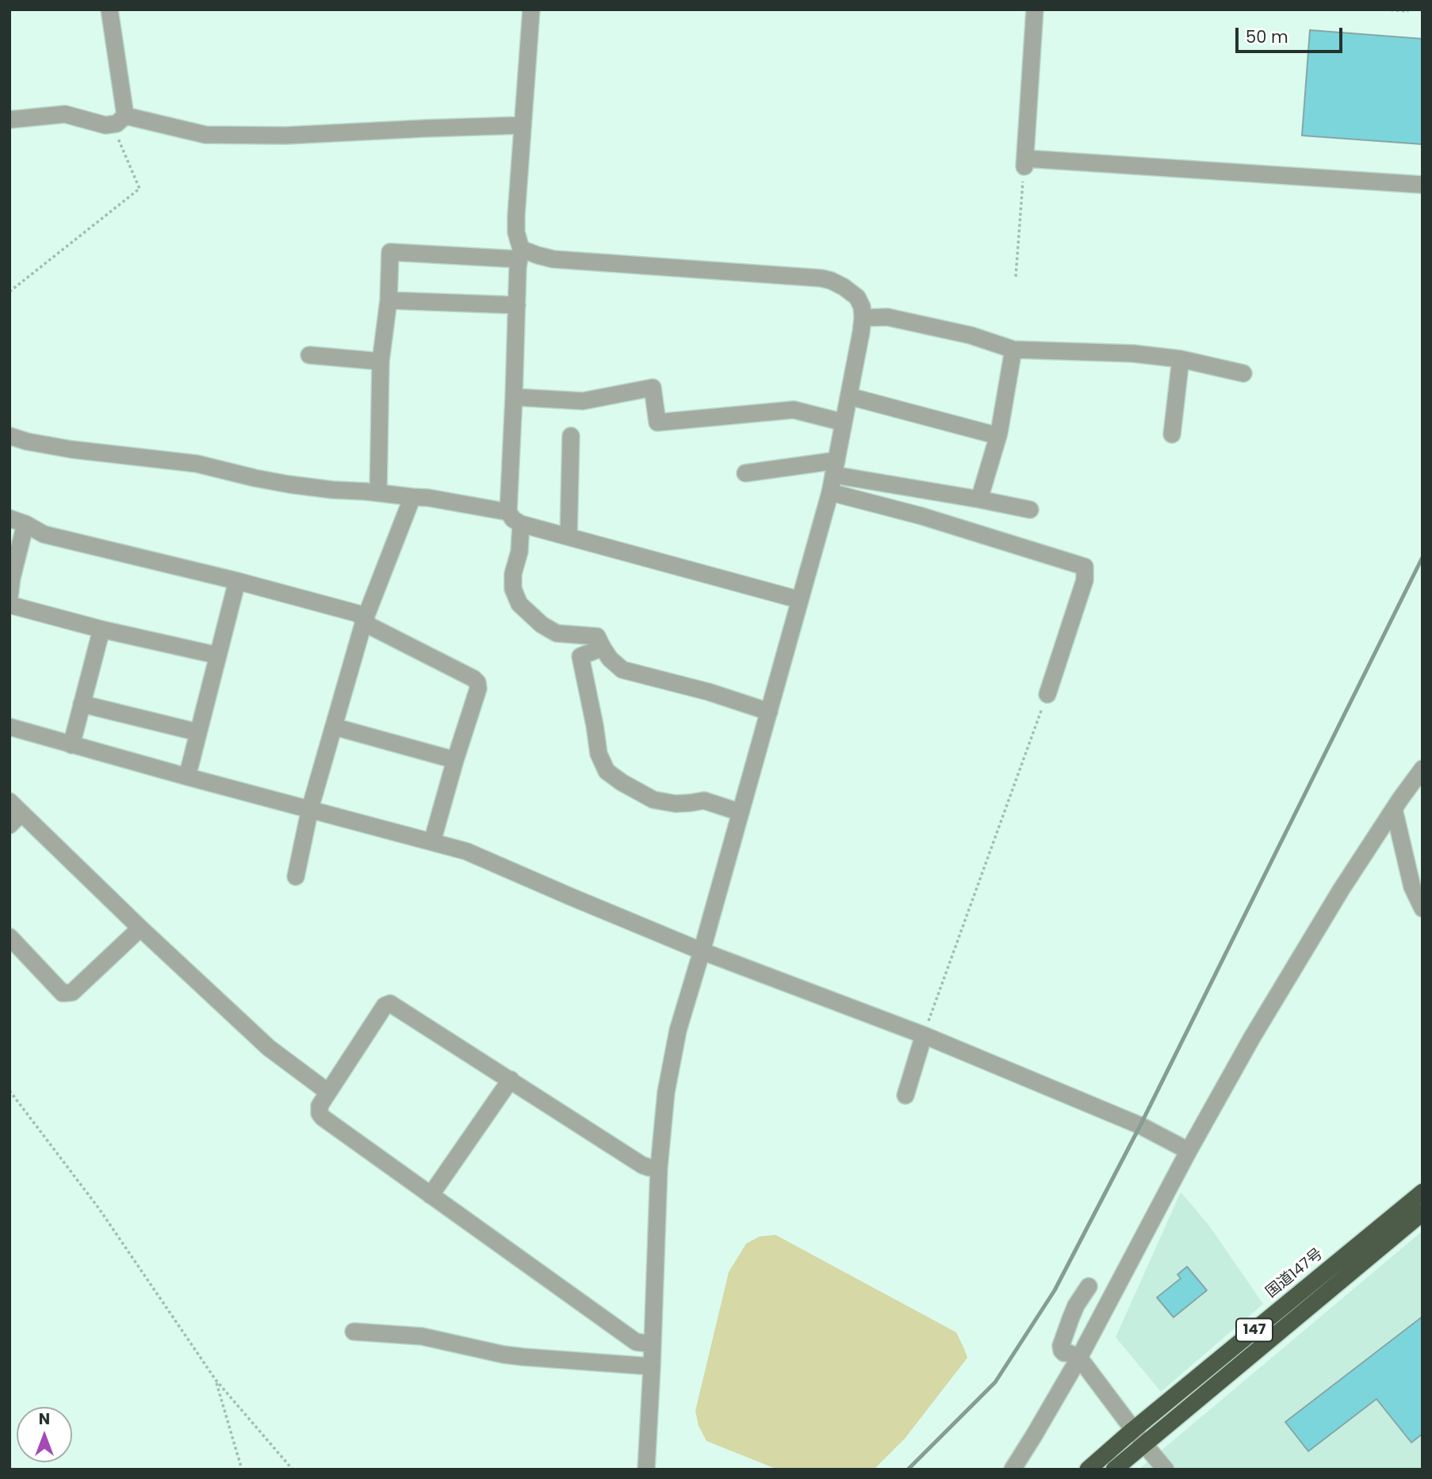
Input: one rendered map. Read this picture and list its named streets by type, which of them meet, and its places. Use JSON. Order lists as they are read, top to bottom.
{
  "streets": {
    "highway": ["国道147号", "147"]
  },
  "scale_bar": "50 m",
  "north": "top"
}
